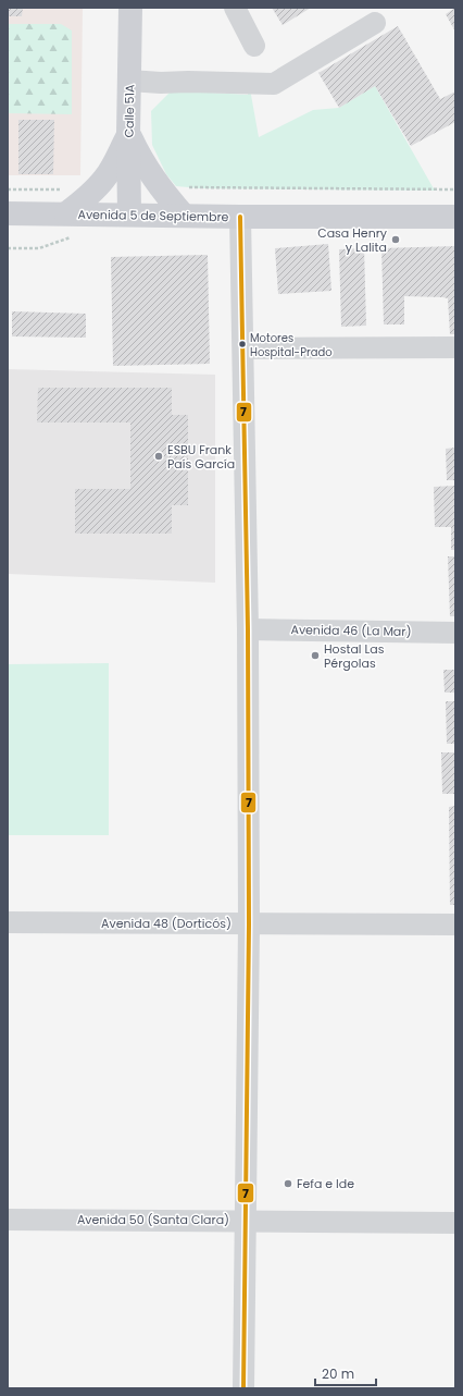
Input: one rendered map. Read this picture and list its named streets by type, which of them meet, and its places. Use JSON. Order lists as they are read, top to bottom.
{
  "streets": {
    "main road": ["Calle 51A", "Avenida 5 de Septiembre"],
    "street": ["Avenida 46 (La Mar)", "Avenida 48 (Dorticós)", "Avenida 50 (Santa Clara)"]
  },
  "crossings": [
    ["Calle 51A", "Avenida 5 de Septiembre"]
  ],
  "places": [
    "Casa Henry y Lalita",
    "Motores Hospital-Prado",
    "ESBU Frank País García",
    "Hostal Las Pérgolas",
    "Fefa e Ide"
  ],
  "lines": ["transit line 7"],
  "scale_bar": "20 m"
}
